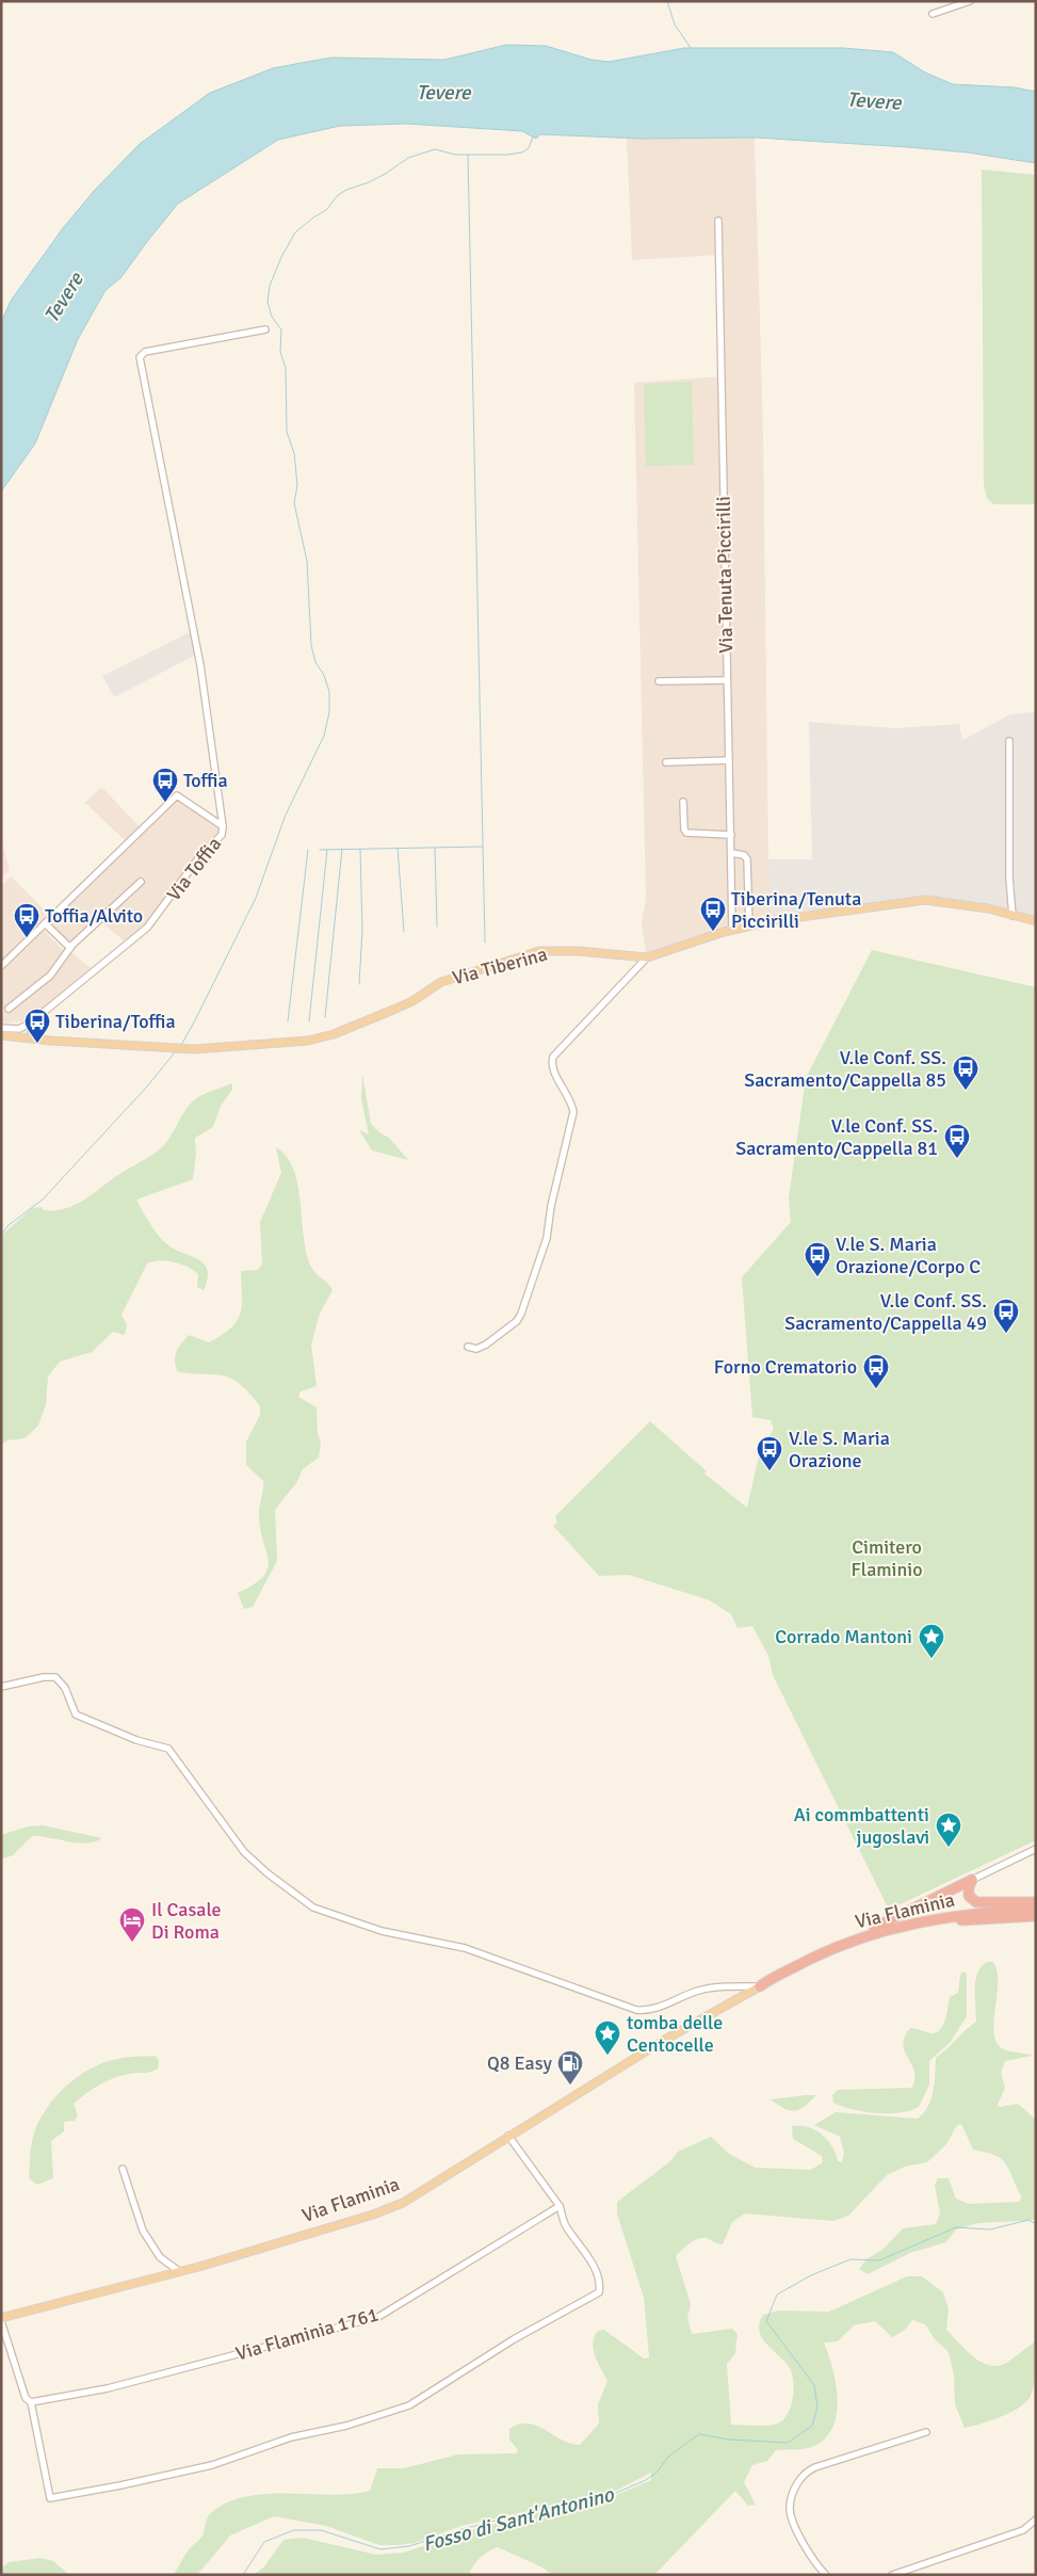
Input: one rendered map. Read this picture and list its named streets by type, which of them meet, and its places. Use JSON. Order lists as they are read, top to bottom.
{
  "streets": {
    "highway": ["Via Flaminia"],
    "main road": ["Via Tiberina"],
    "street": ["Via Tenuta Piccirilli", "Via Toffia", "Via Flaminia 1761"]
  },
  "crossings": [
    ["Via Tenuta Piccirilli", "Via Tiberina"]
  ],
  "water": ["Tevere", "Fosso di Sant'Antonino"],
  "parks": ["Cimitero Flaminio"],
  "places": {
    "bus stop": [
      "Toffia",
      "Tiberina/Tenuta Piccirilli",
      "Toffia/Alvito",
      "Tiberina/Toffia",
      "V.le Conf. SS. Sacramento/Cappella 85",
      "V.le Conf. SS. Sacramento/Cappella 81",
      "V.le S. Maria Orazione/Corpo C",
      "V.le Conf. SS. Sacramento/Cappella 49",
      "Forno Crematorio",
      "V.le S. Maria Orazione"
    ],
    "place": ["Corrado Mantoni", "Ai commbattenti jugoslavi", "tomba delle Centocelle"],
    "hotel": ["Il Casale Di Roma"],
    "fuel station": ["Q8 Easy"]
  }
}
